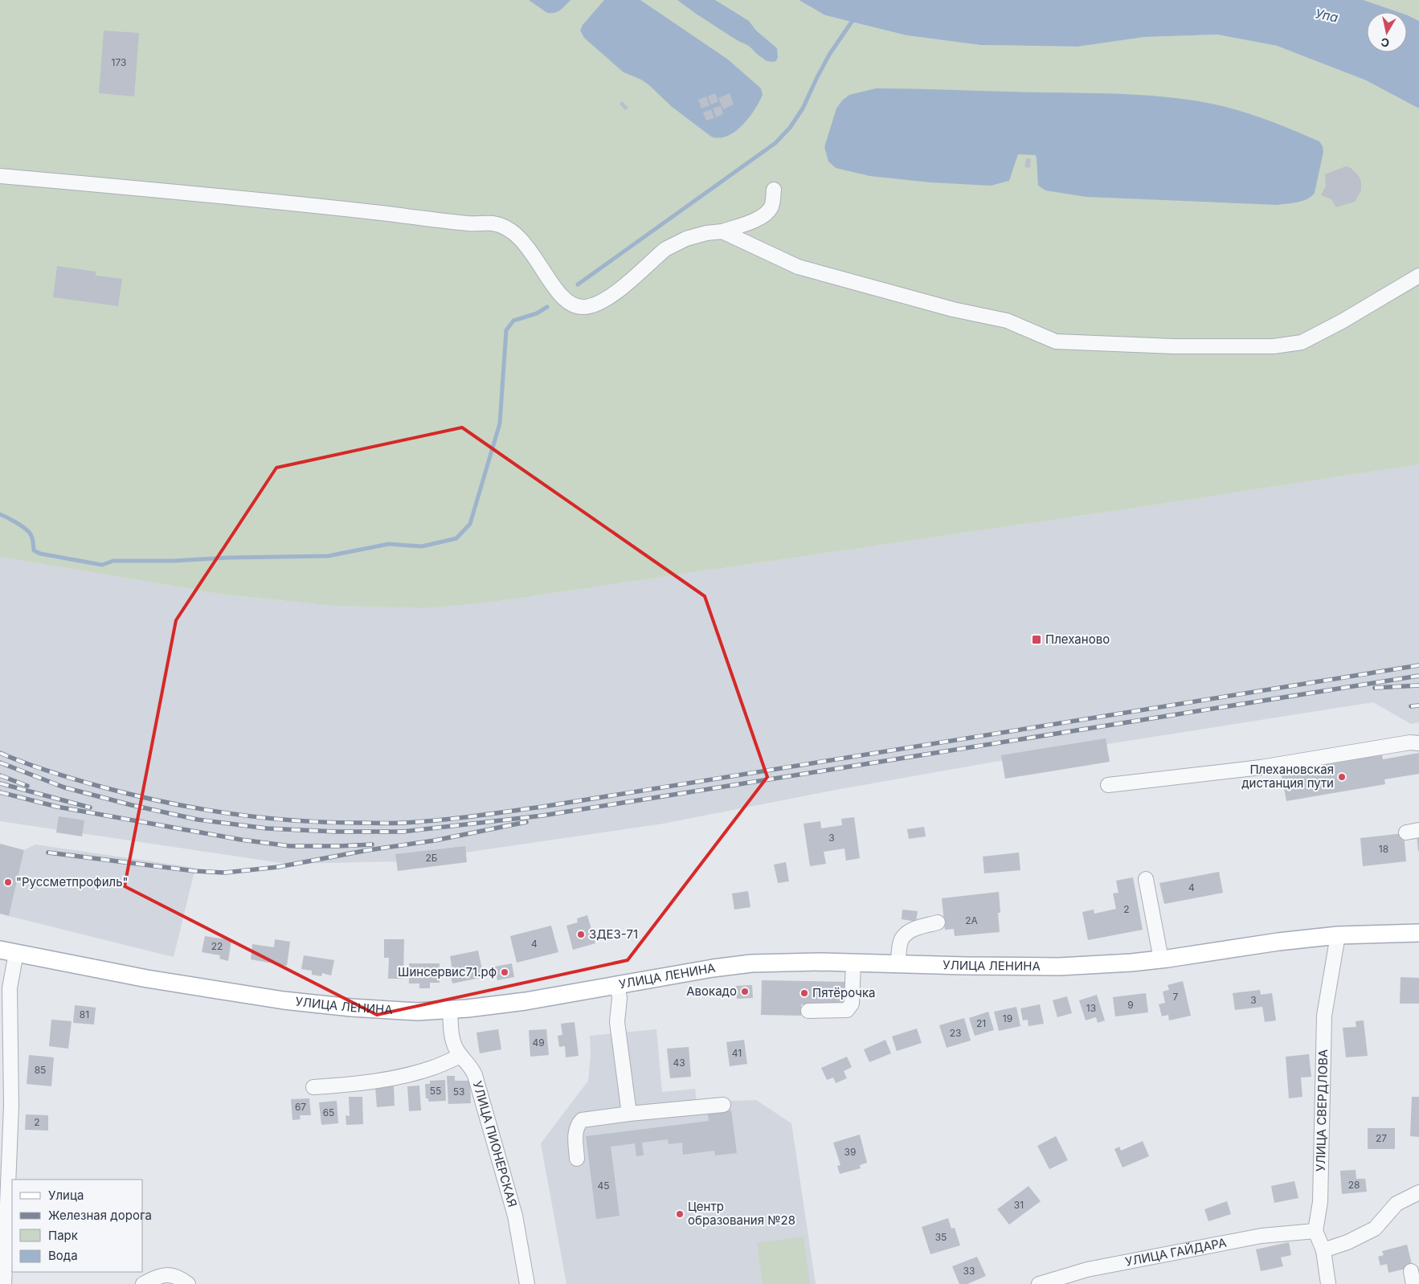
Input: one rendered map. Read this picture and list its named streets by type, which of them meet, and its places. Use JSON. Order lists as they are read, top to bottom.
{
  "streets": {
    "main road": ["УЛИЦА ЛЕНИНА"],
    "street": ["УЛИЦА СВЕРДЛОВА", "УЛИЦА ПИОНЕРСКАЯ", "УЛИЦА ГАЙДАРА"]
  },
  "crossings": [
    ["УЛИЦА ЛЕНИНА", "УЛИЦА СВЕРДЛОВА"],
    ["УЛИЦА ЛЕНИНА", "УЛИЦА ПИОНЕРСКАЯ"],
    ["УЛИЦА СВЕРДЛОВА", "УЛИЦА ГАЙДАРА"]
  ],
  "water": ["Упа"],
  "places": {
    "transit": ["Плеханово"],
    "other": [
      "Плехановская дистанция пути",
      "\"Руссметпрофиль\"",
      "3ДЕЗ-71",
      "Шинсервис71.рф",
      "Авокадо",
      "Пятёрочка",
      "Центр образования №28"
    ]
  },
  "house_numbers": [
    "173",
    "3",
    "18",
    "2Б",
    "4",
    "2",
    "2А",
    "4",
    "22",
    "7",
    "3",
    "9",
    "13",
    "81",
    "19",
    "21",
    "23",
    "49",
    "41",
    "43",
    "85",
    "55",
    "53",
    "67",
    "65",
    "2",
    "27",
    "39",
    "28",
    "45",
    "31",
    "35",
    "33"
  ],
  "legend": [
    "Улица",
    "Железная дорога",
    "Парк",
    "Вода"
  ],
  "north": "bottom"
}
